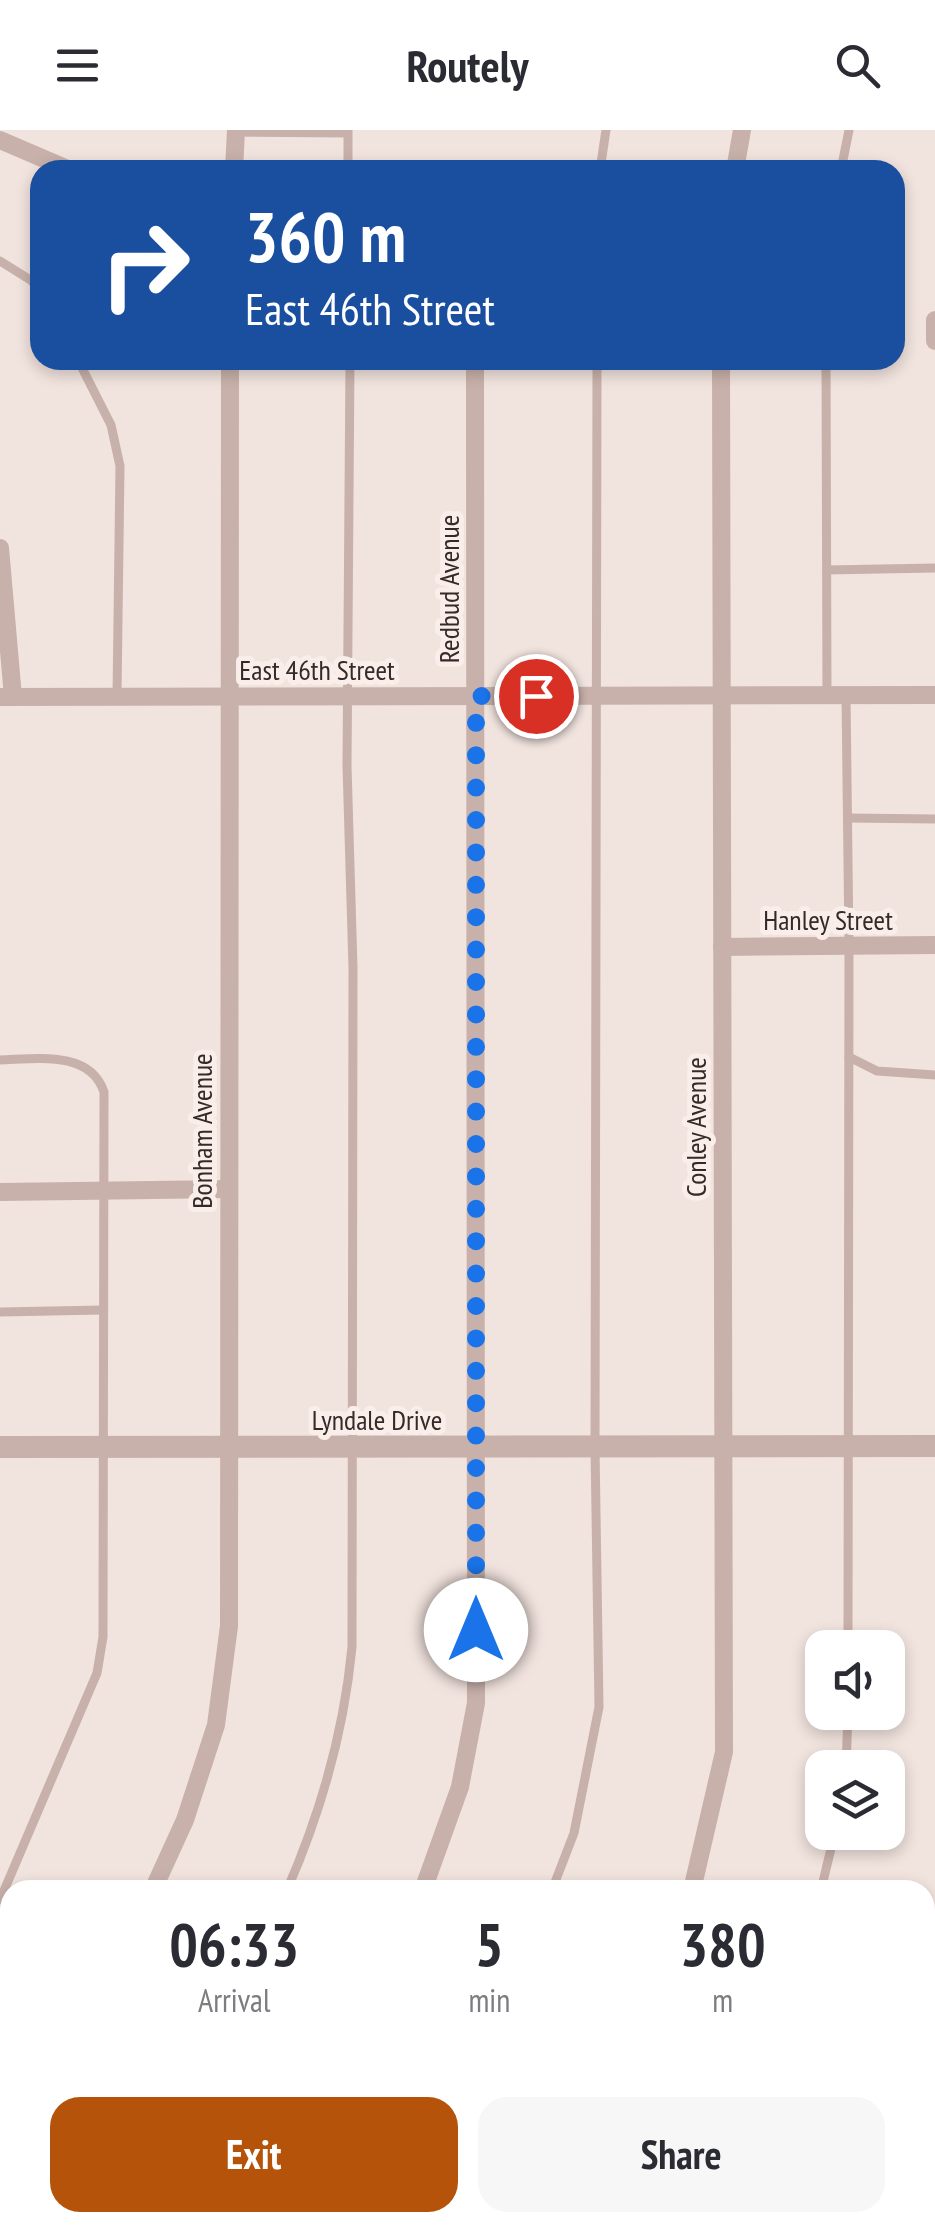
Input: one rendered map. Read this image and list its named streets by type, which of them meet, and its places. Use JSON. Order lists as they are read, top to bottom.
{
  "streets": {
    "street": [
      "Redbud Avenue",
      "East 46th Street",
      "Hanley Street",
      "Conley Avenue",
      "Bonham Avenue",
      "Lyndale Drive"
    ]
  },
  "crossings": [
    ["Redbud Avenue", "East 46th Street"],
    ["Redbud Avenue", "Lyndale Drive"],
    ["East 46th Street", "Conley Avenue"],
    ["East 46th Street", "Bonham Avenue"],
    ["Hanley Street", "Conley Avenue"],
    ["Conley Avenue", "Lyndale Drive"],
    ["Bonham Avenue", "Lyndale Drive"]
  ],
  "page": {
    "header": "Routely",
    "turn": ["360 m", "East 46th Street"],
    "eta": [
      "06:33",
      "Arrival",
      "5",
      "min",
      "380",
      "m"
    ],
    "buttons": ["Exit", "Share"]
  }
}
